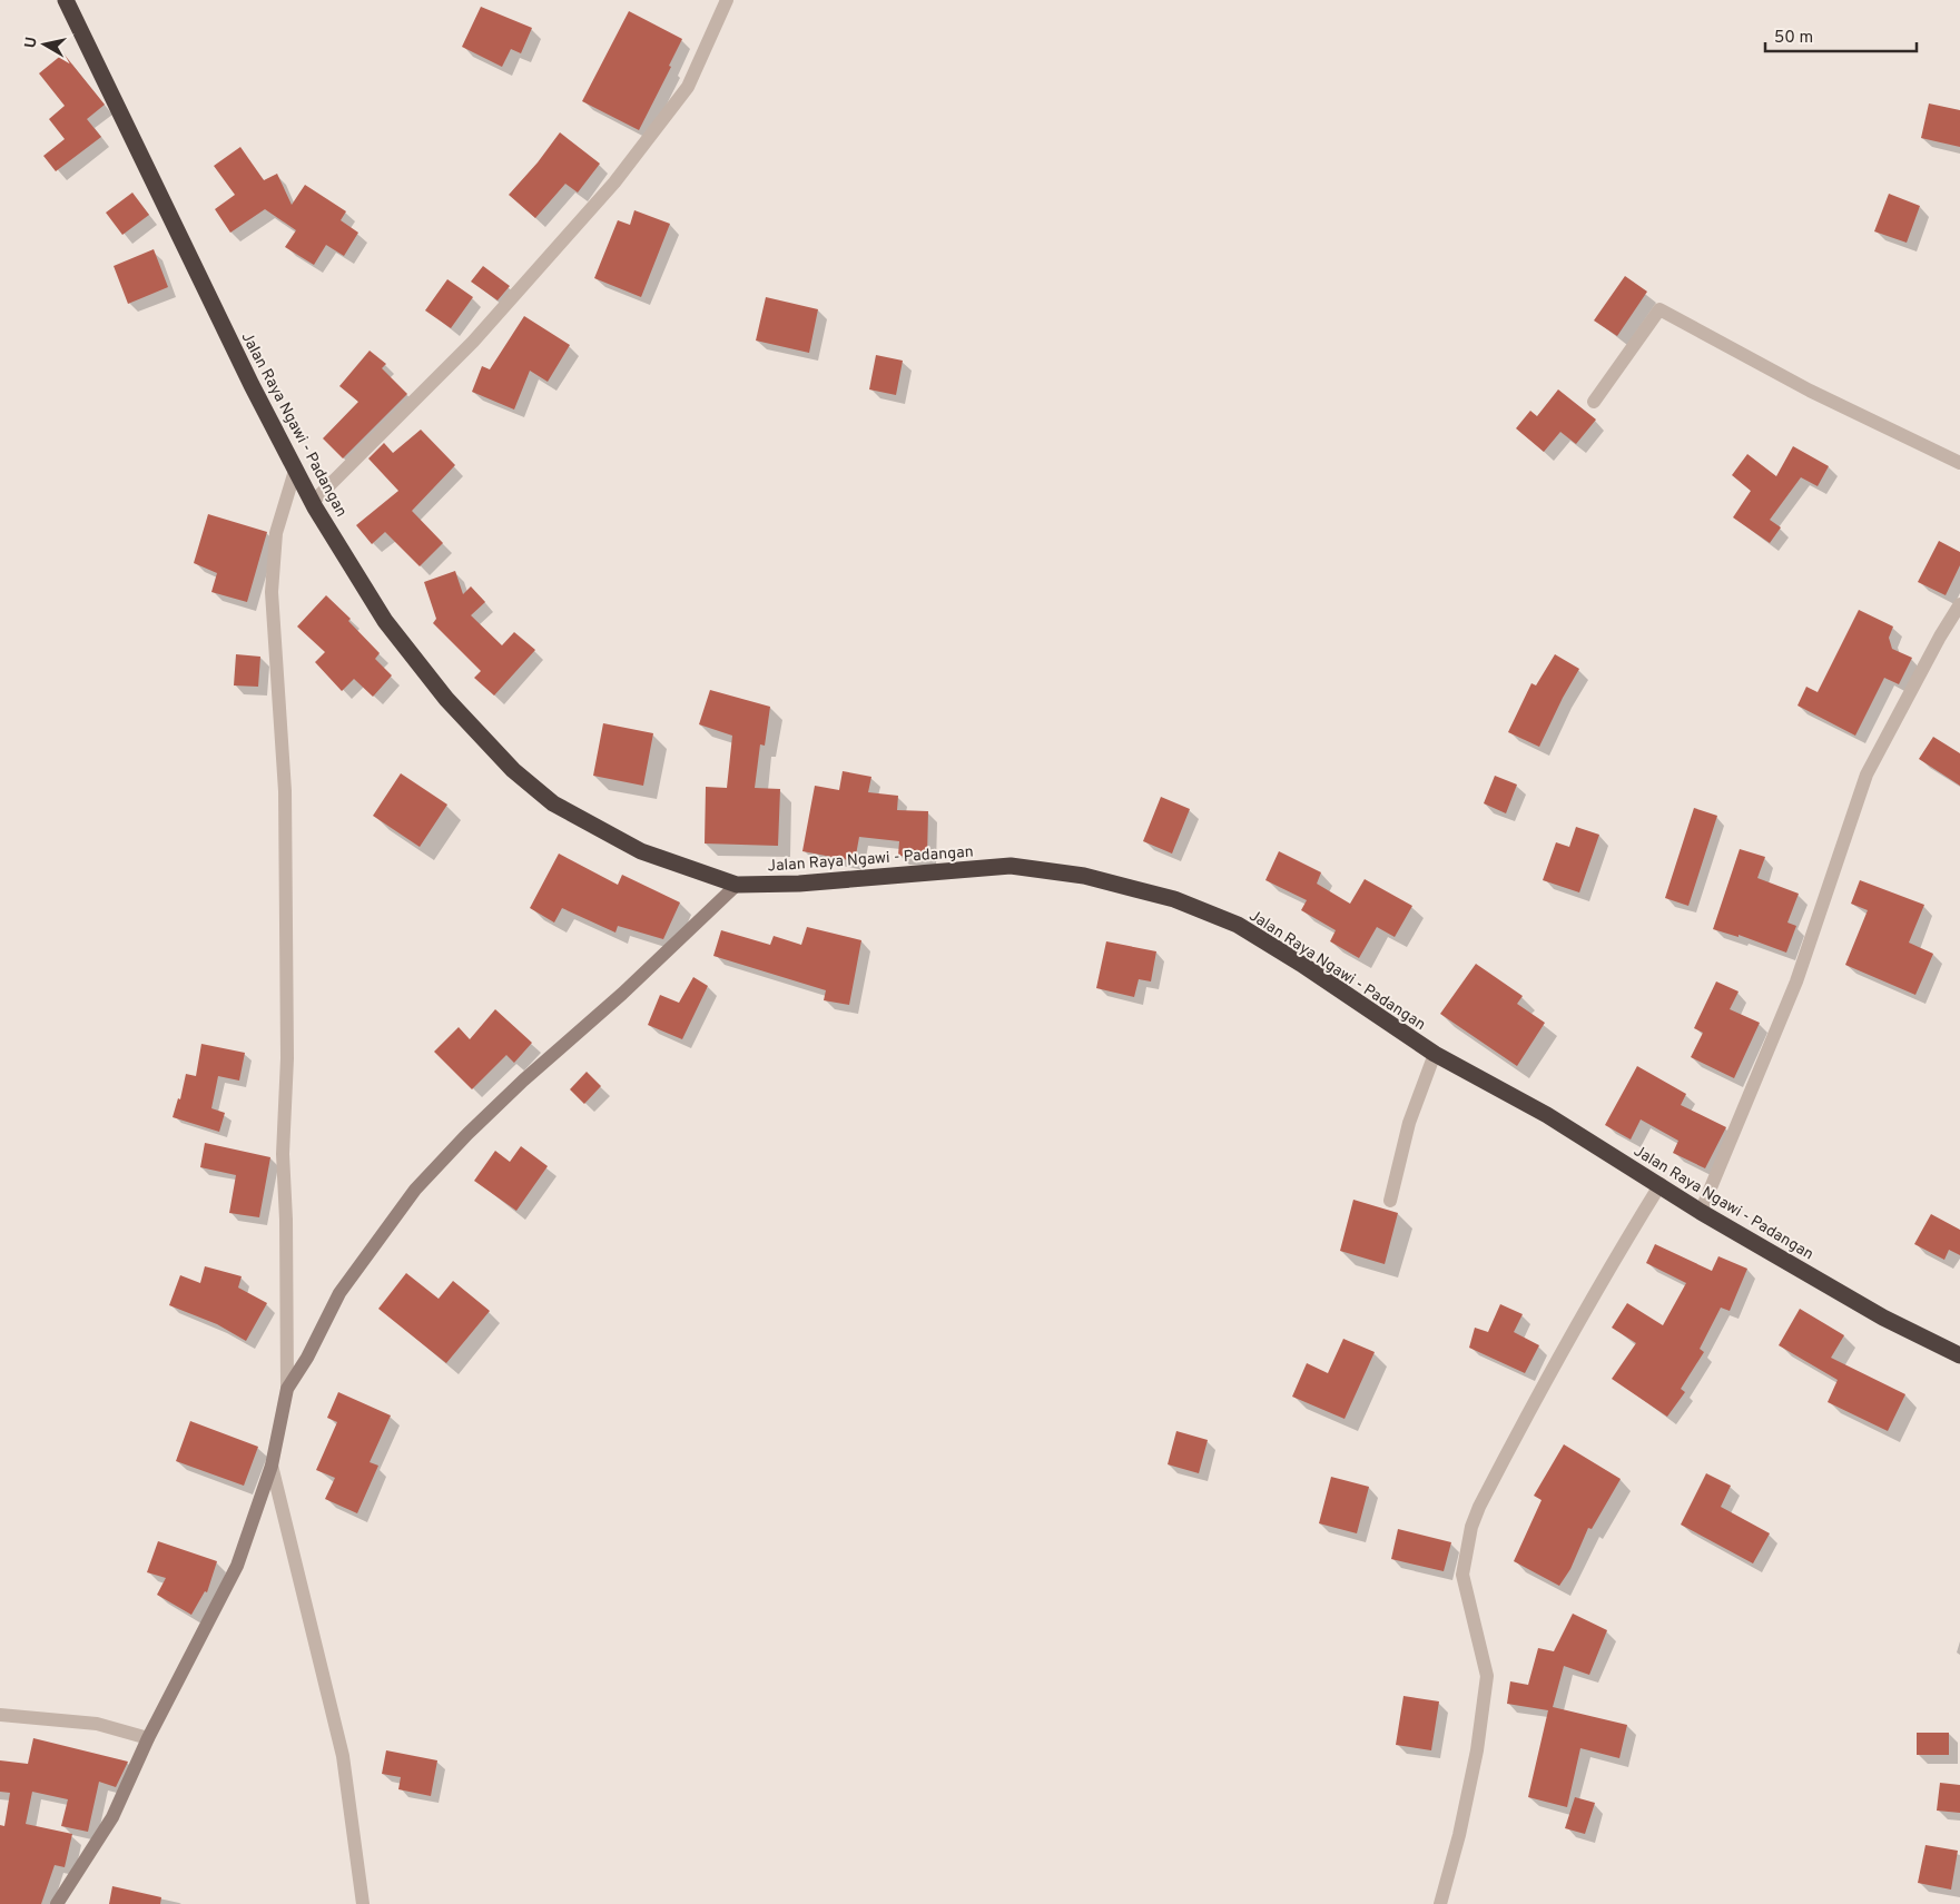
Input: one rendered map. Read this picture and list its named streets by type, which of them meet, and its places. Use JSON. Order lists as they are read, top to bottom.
{
  "streets": {
    "highway": ["Jalan Raya Ngawi - Padangan"]
  },
  "scale_bar": "50 m",
  "north": "left"
}
